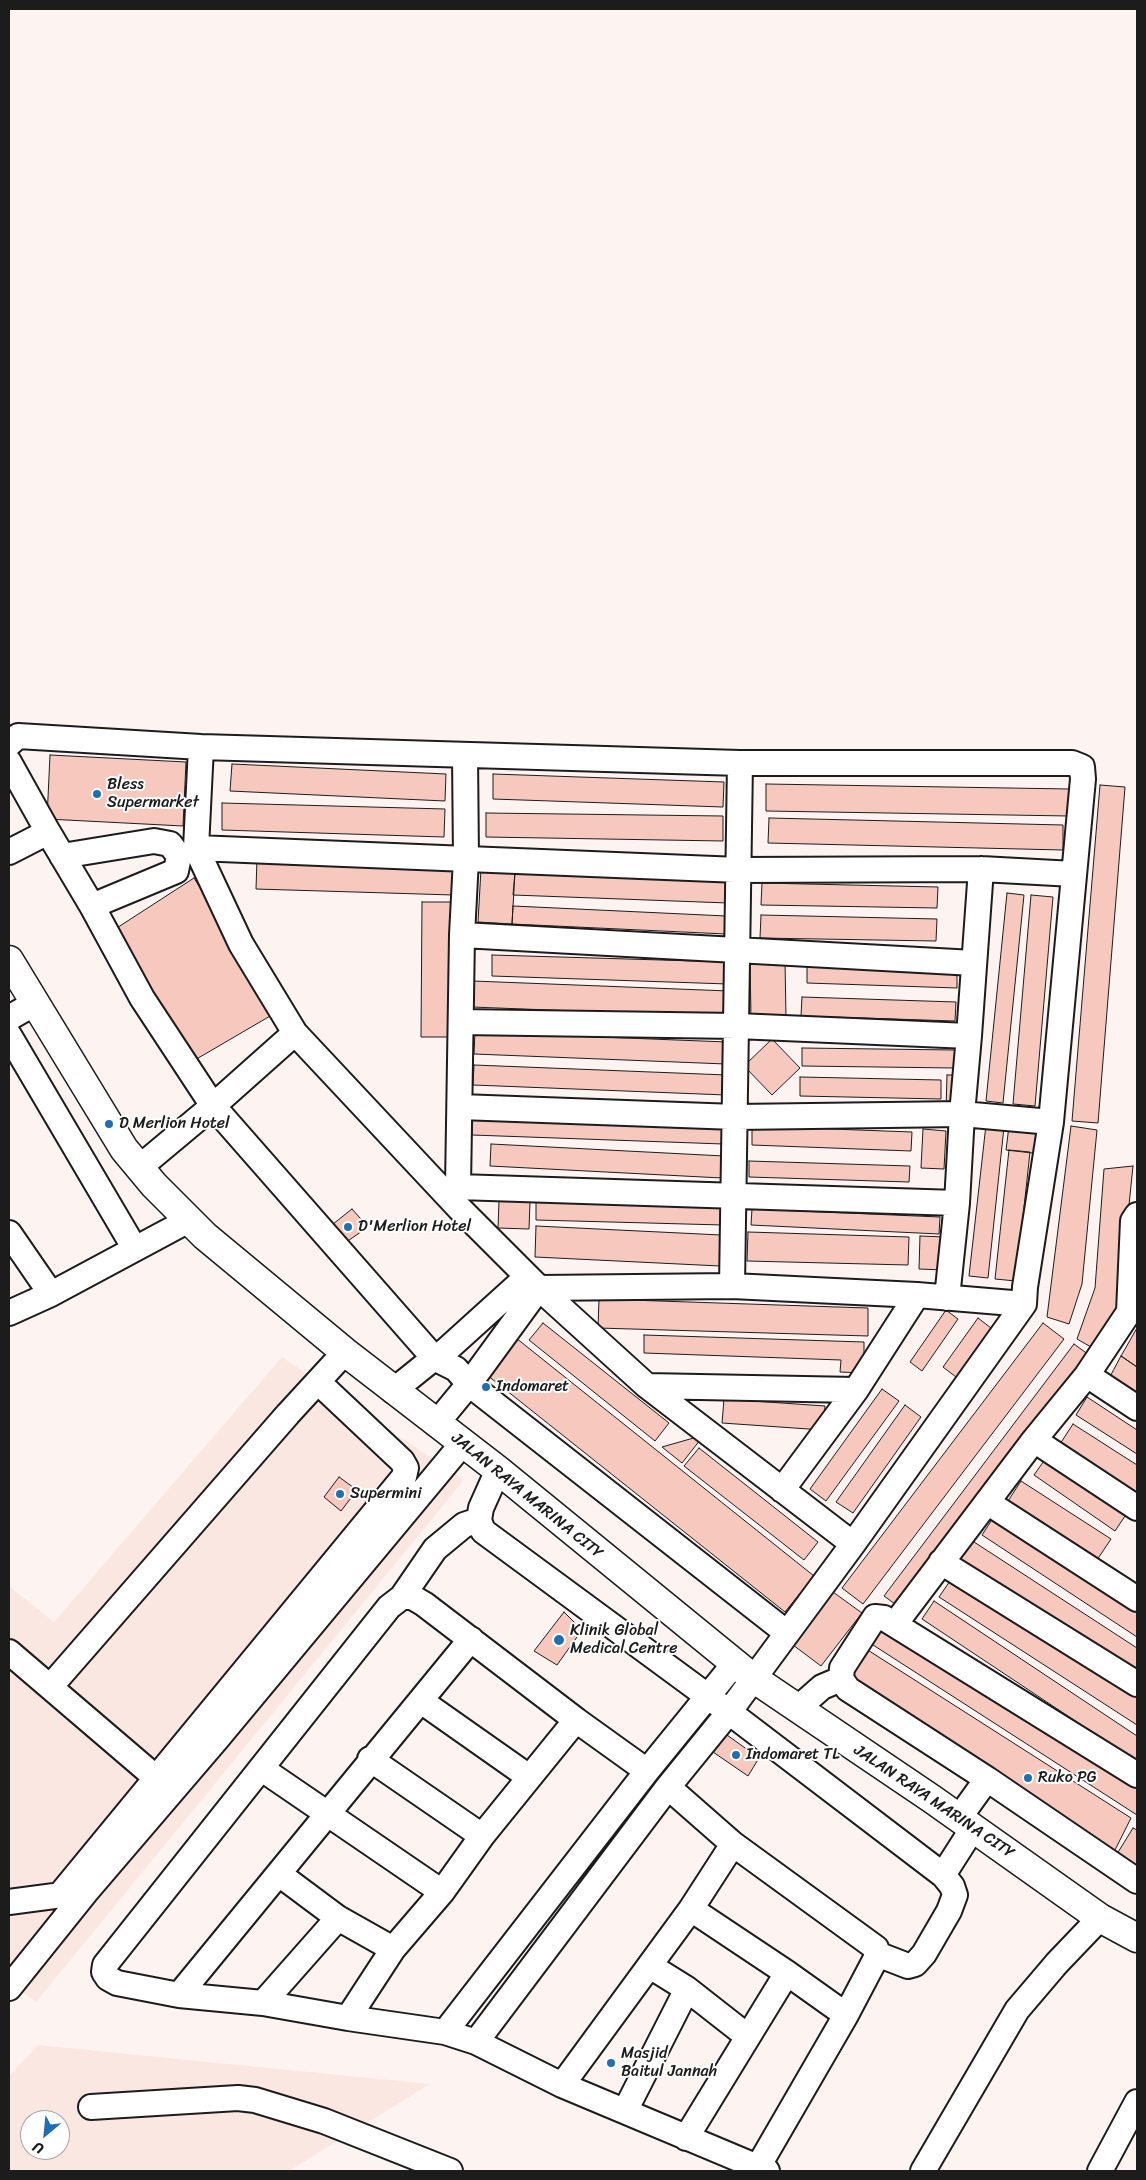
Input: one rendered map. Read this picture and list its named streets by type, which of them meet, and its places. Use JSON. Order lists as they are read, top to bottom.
{
  "streets": {
    "main road": ["JALAN RAYA MARINA CITY"]
  },
  "places": [
    "Bless Supermarket",
    "D Merlion Hotel",
    "D'Merlion Hotel",
    "Indomaret",
    "Supermini",
    "Klinik Global Medical Centre",
    "Indomaret TL",
    "Ruko PG",
    "Masjid Baitul Jannah"
  ],
  "north": "bottom left"
}
